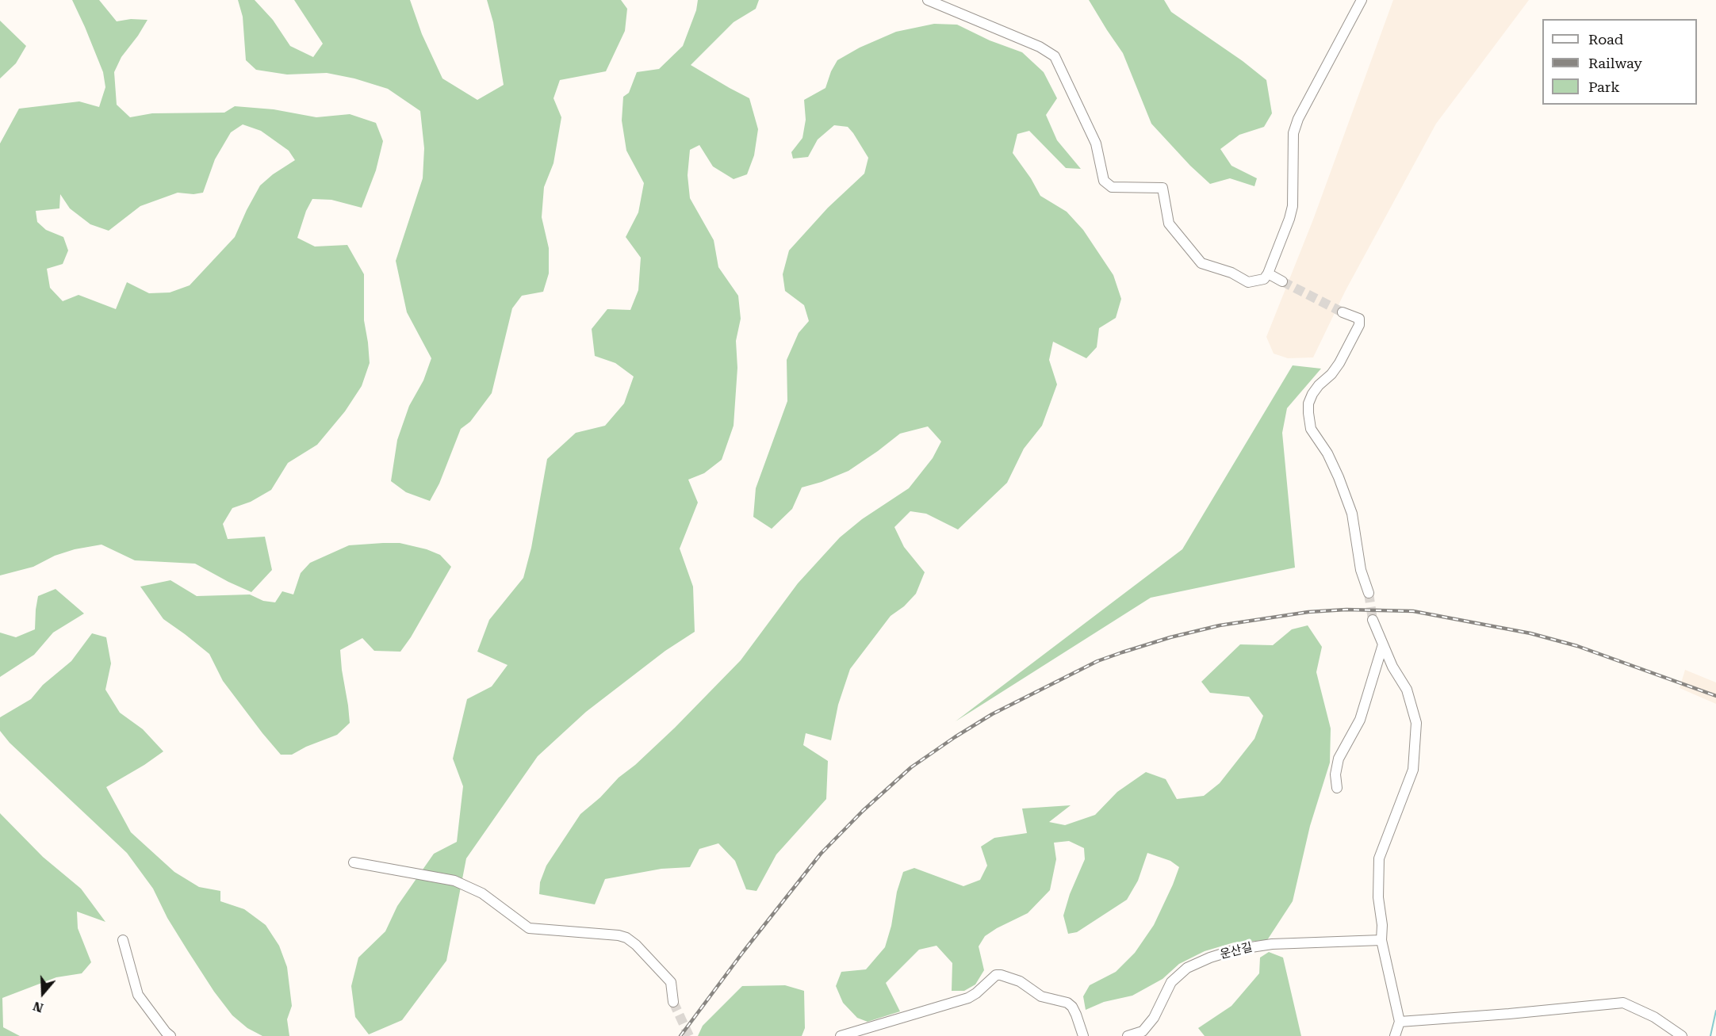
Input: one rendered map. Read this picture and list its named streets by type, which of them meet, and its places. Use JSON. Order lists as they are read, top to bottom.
{
  "streets": {
    "street": ["운산길"]
  },
  "legend": ["Road", "Railway", "Park"],
  "north": "bottom"
}
